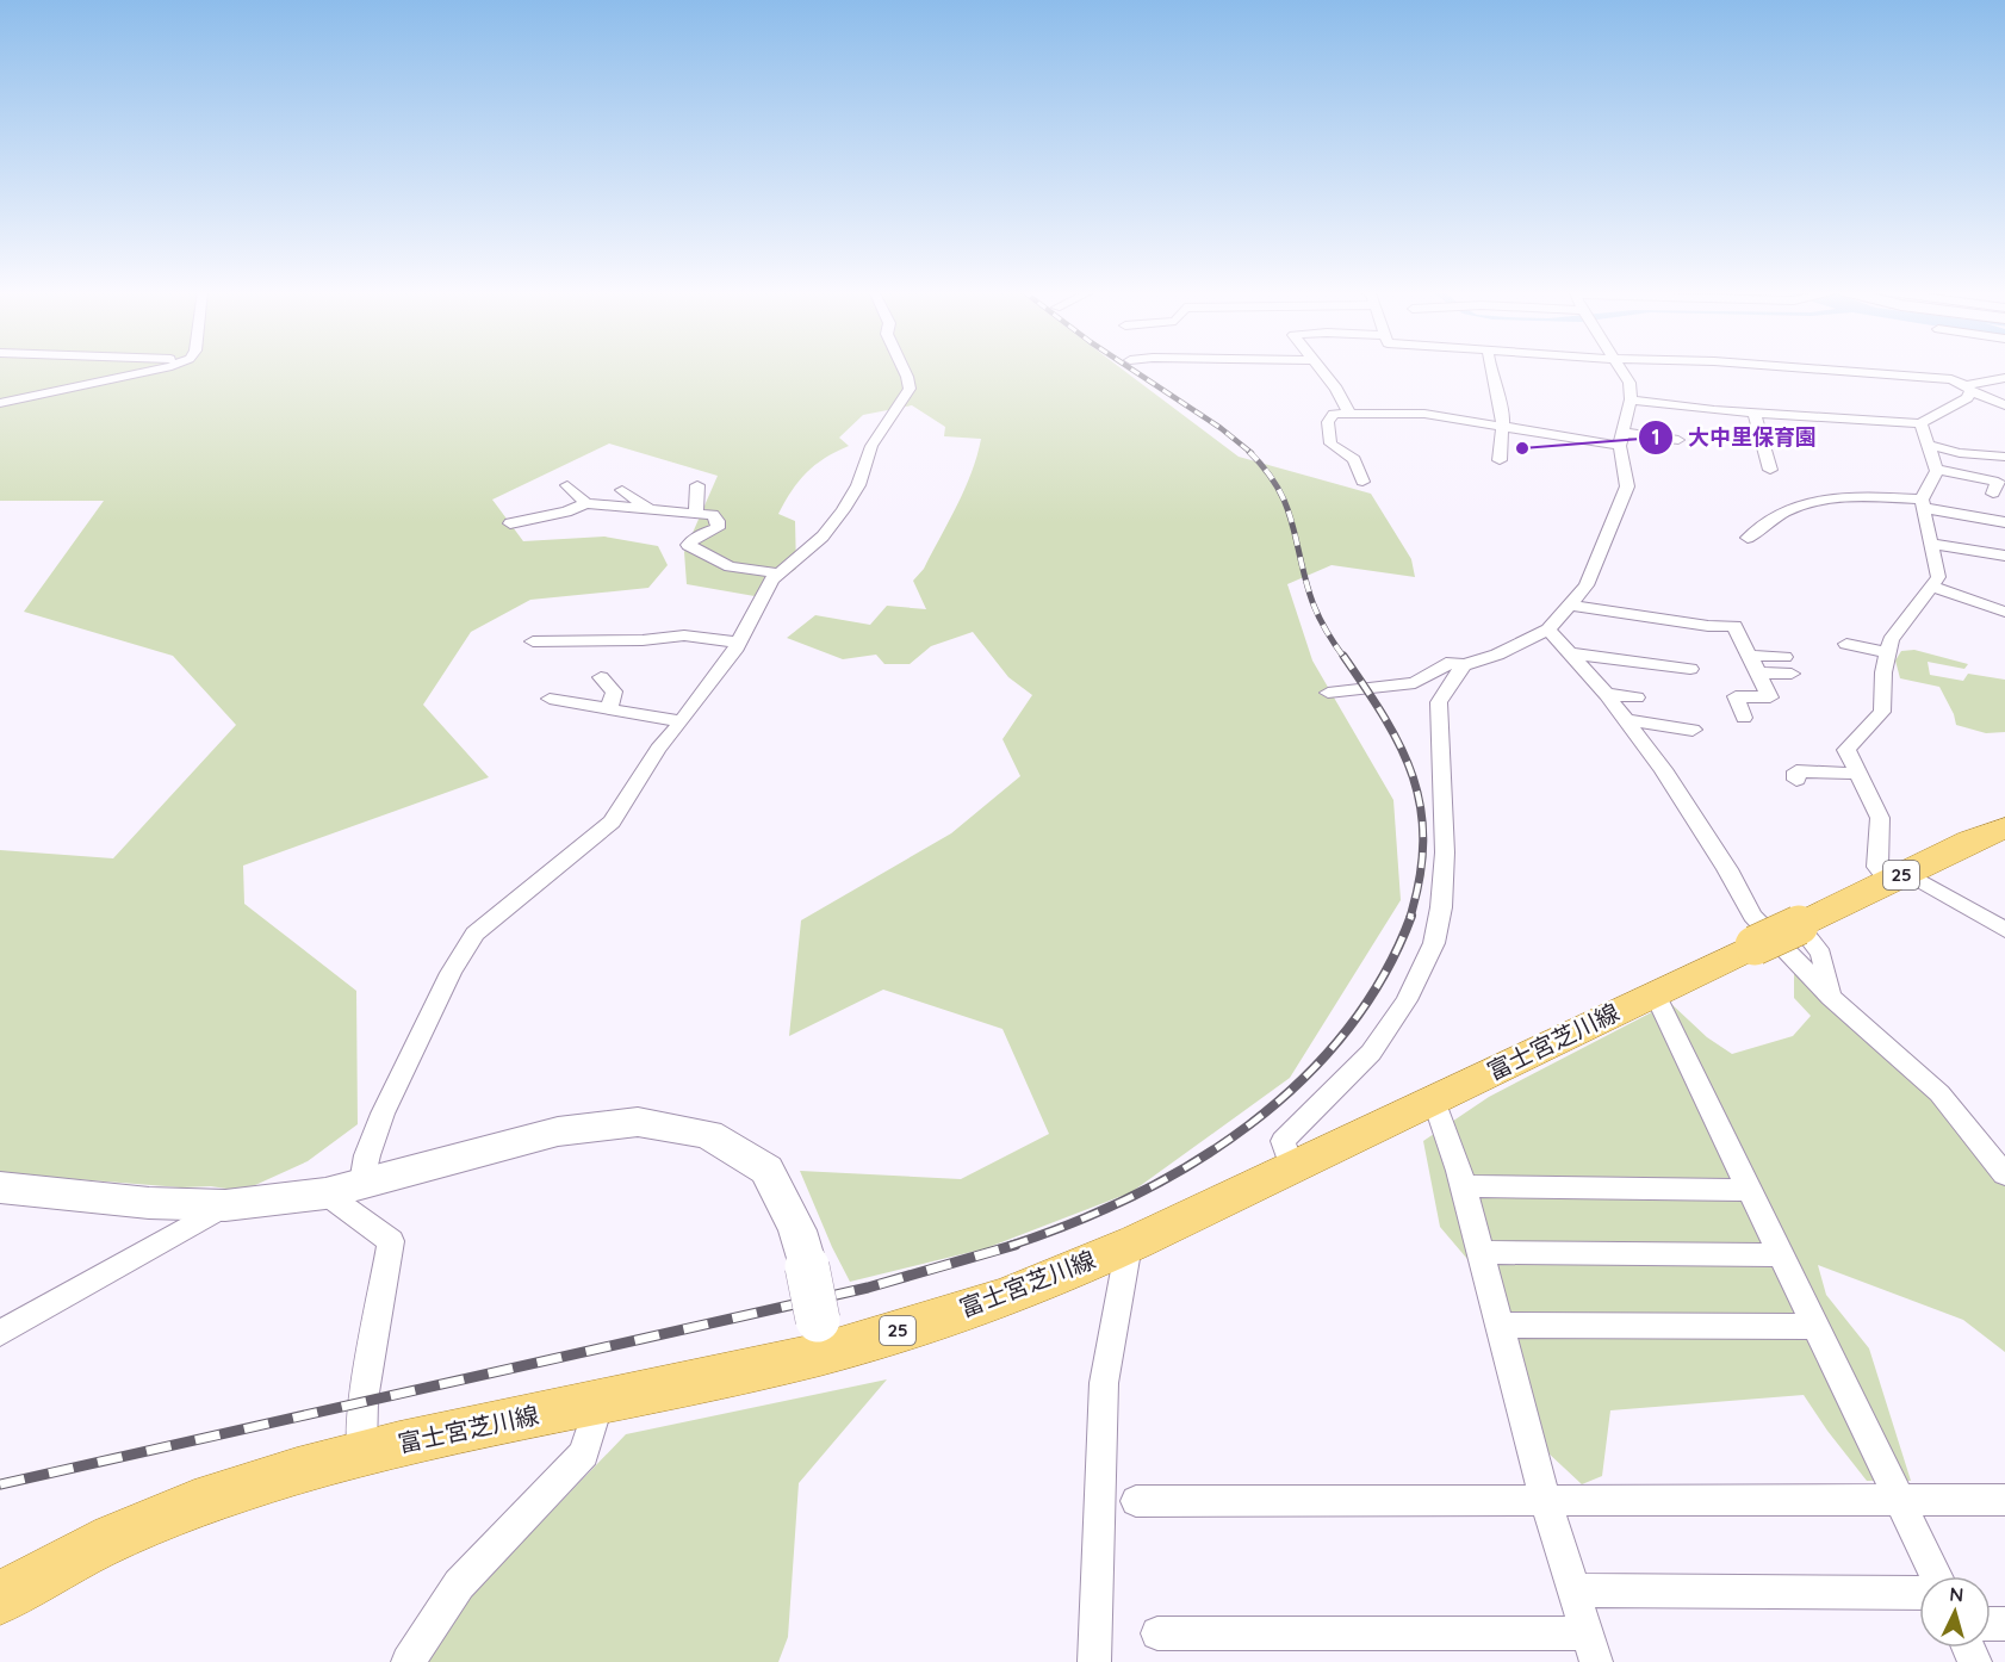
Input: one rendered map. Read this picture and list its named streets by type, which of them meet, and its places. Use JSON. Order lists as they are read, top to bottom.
{
  "streets": {
    "main road": ["25", "富士宮芝川線"]
  },
  "places": ["大中里保育園"],
  "north": "top"
}
